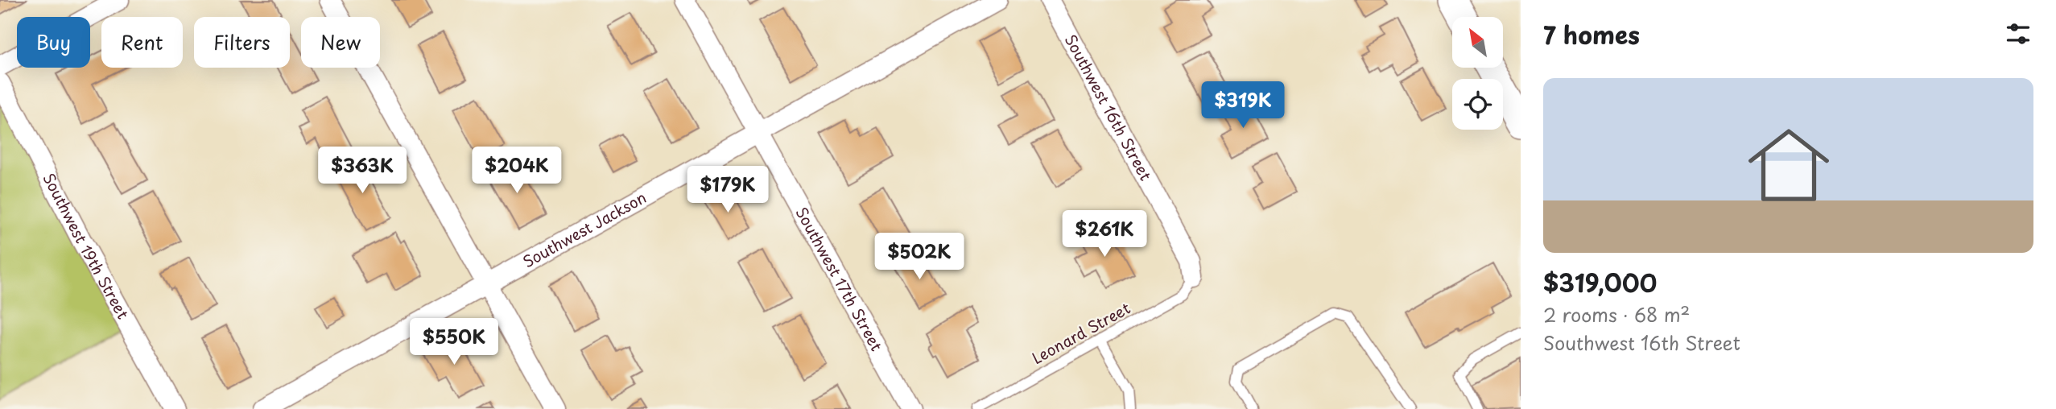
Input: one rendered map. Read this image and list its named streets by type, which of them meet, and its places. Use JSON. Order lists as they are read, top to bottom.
{
  "streets": {
    "street": [
      "Southwest 16th Street",
      "Southwest Jackson",
      "Southwest 19th Street",
      "Southwest 17th Street"
    ],
    "lane": ["Leonard Street"]
  },
  "crossings": [
    ["Southwest 16th Street", "Leonard Street"],
    ["Southwest Jackson", "Southwest 17th Street"]
  ],
  "north": "top left",
  "page": {
    "heading": "7 homes",
    "chip": [
      "Buy",
      "Rent",
      "Filters",
      "New"
    ],
    "list": [
      {
        "name": "$319,000",
        "note": "2 rooms · 68 m² · Southwest 16th Street"
      }
    ],
    "price": [
      "$319K",
      "$363K",
      "$204K",
      "$179K",
      "$261K",
      "$502K",
      "$550K"
    ]
  }
}
